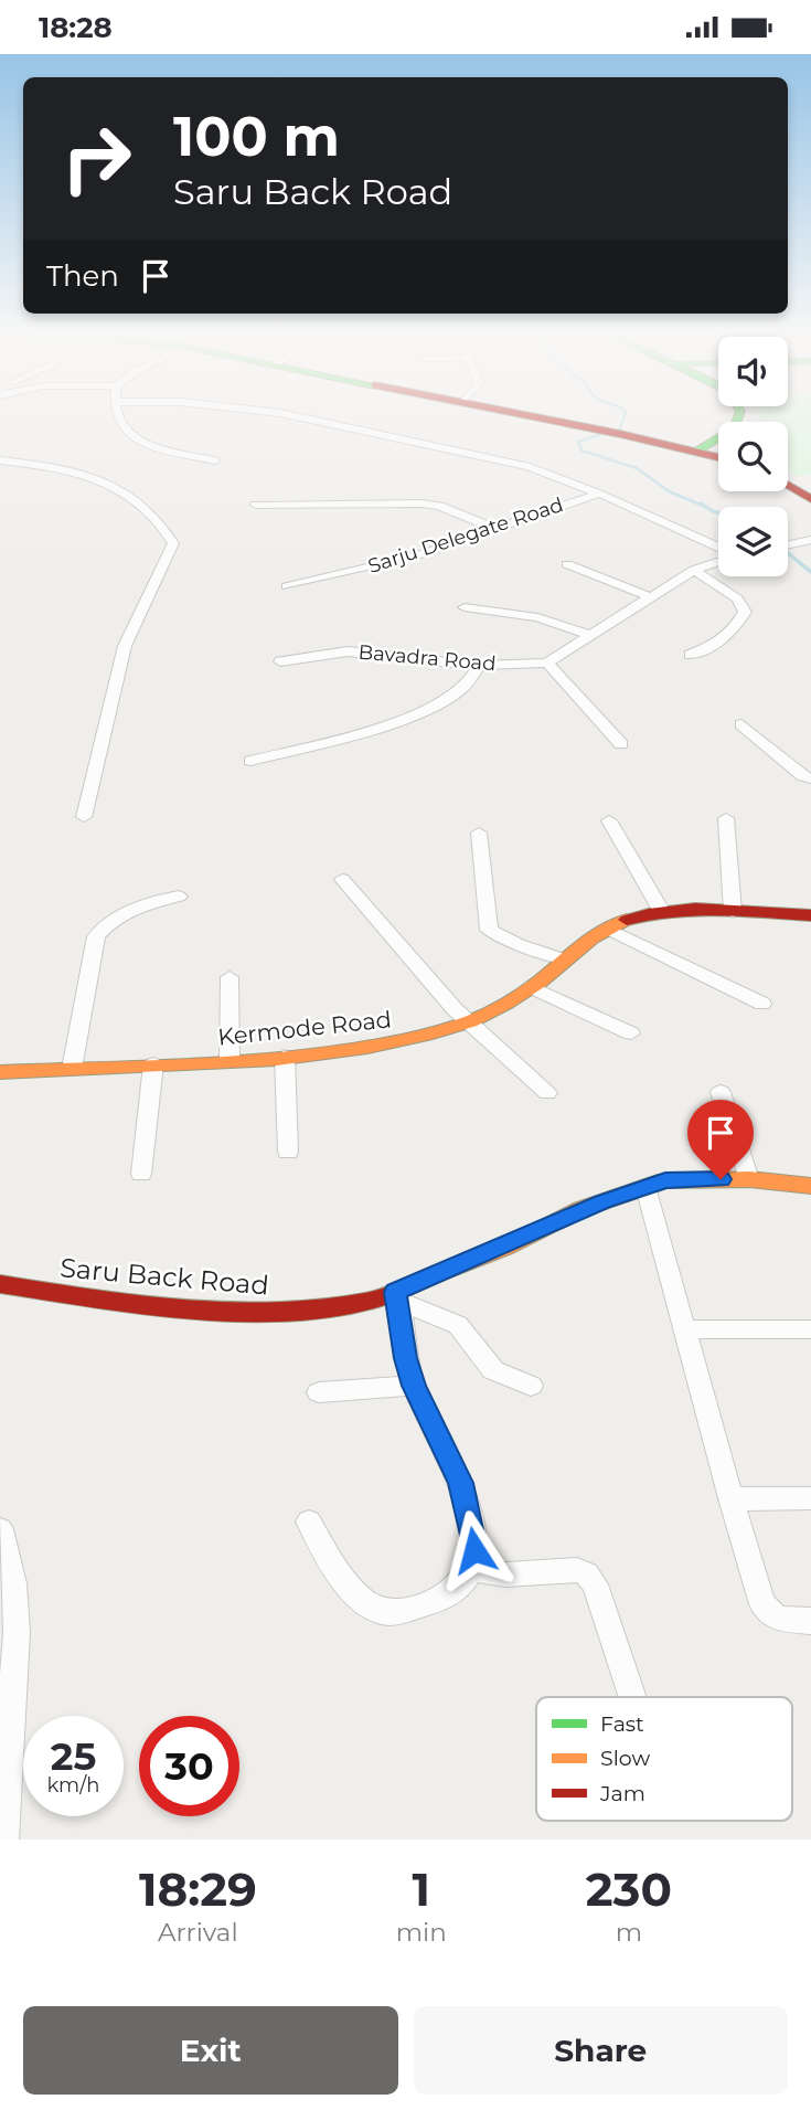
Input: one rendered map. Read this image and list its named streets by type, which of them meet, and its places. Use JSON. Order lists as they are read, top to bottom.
{
  "streets": {
    "main road": ["Kermode Road", "Saru Back Road"],
    "street": ["Sarju Delegate Road", "Bavadra Road"]
  },
  "legend": ["Fast", "Slow", "Jam"],
  "page": {
    "status": "18:28",
    "turn": ["100 m", "Saru Back Road"],
    "then": "Then",
    "speed": "25 km/h",
    "limit": "30",
    "eta": [
      "18:29",
      "Arrival",
      "1",
      "min",
      "230",
      "m"
    ],
    "buttons": ["Exit", "Share"]
  }
}
